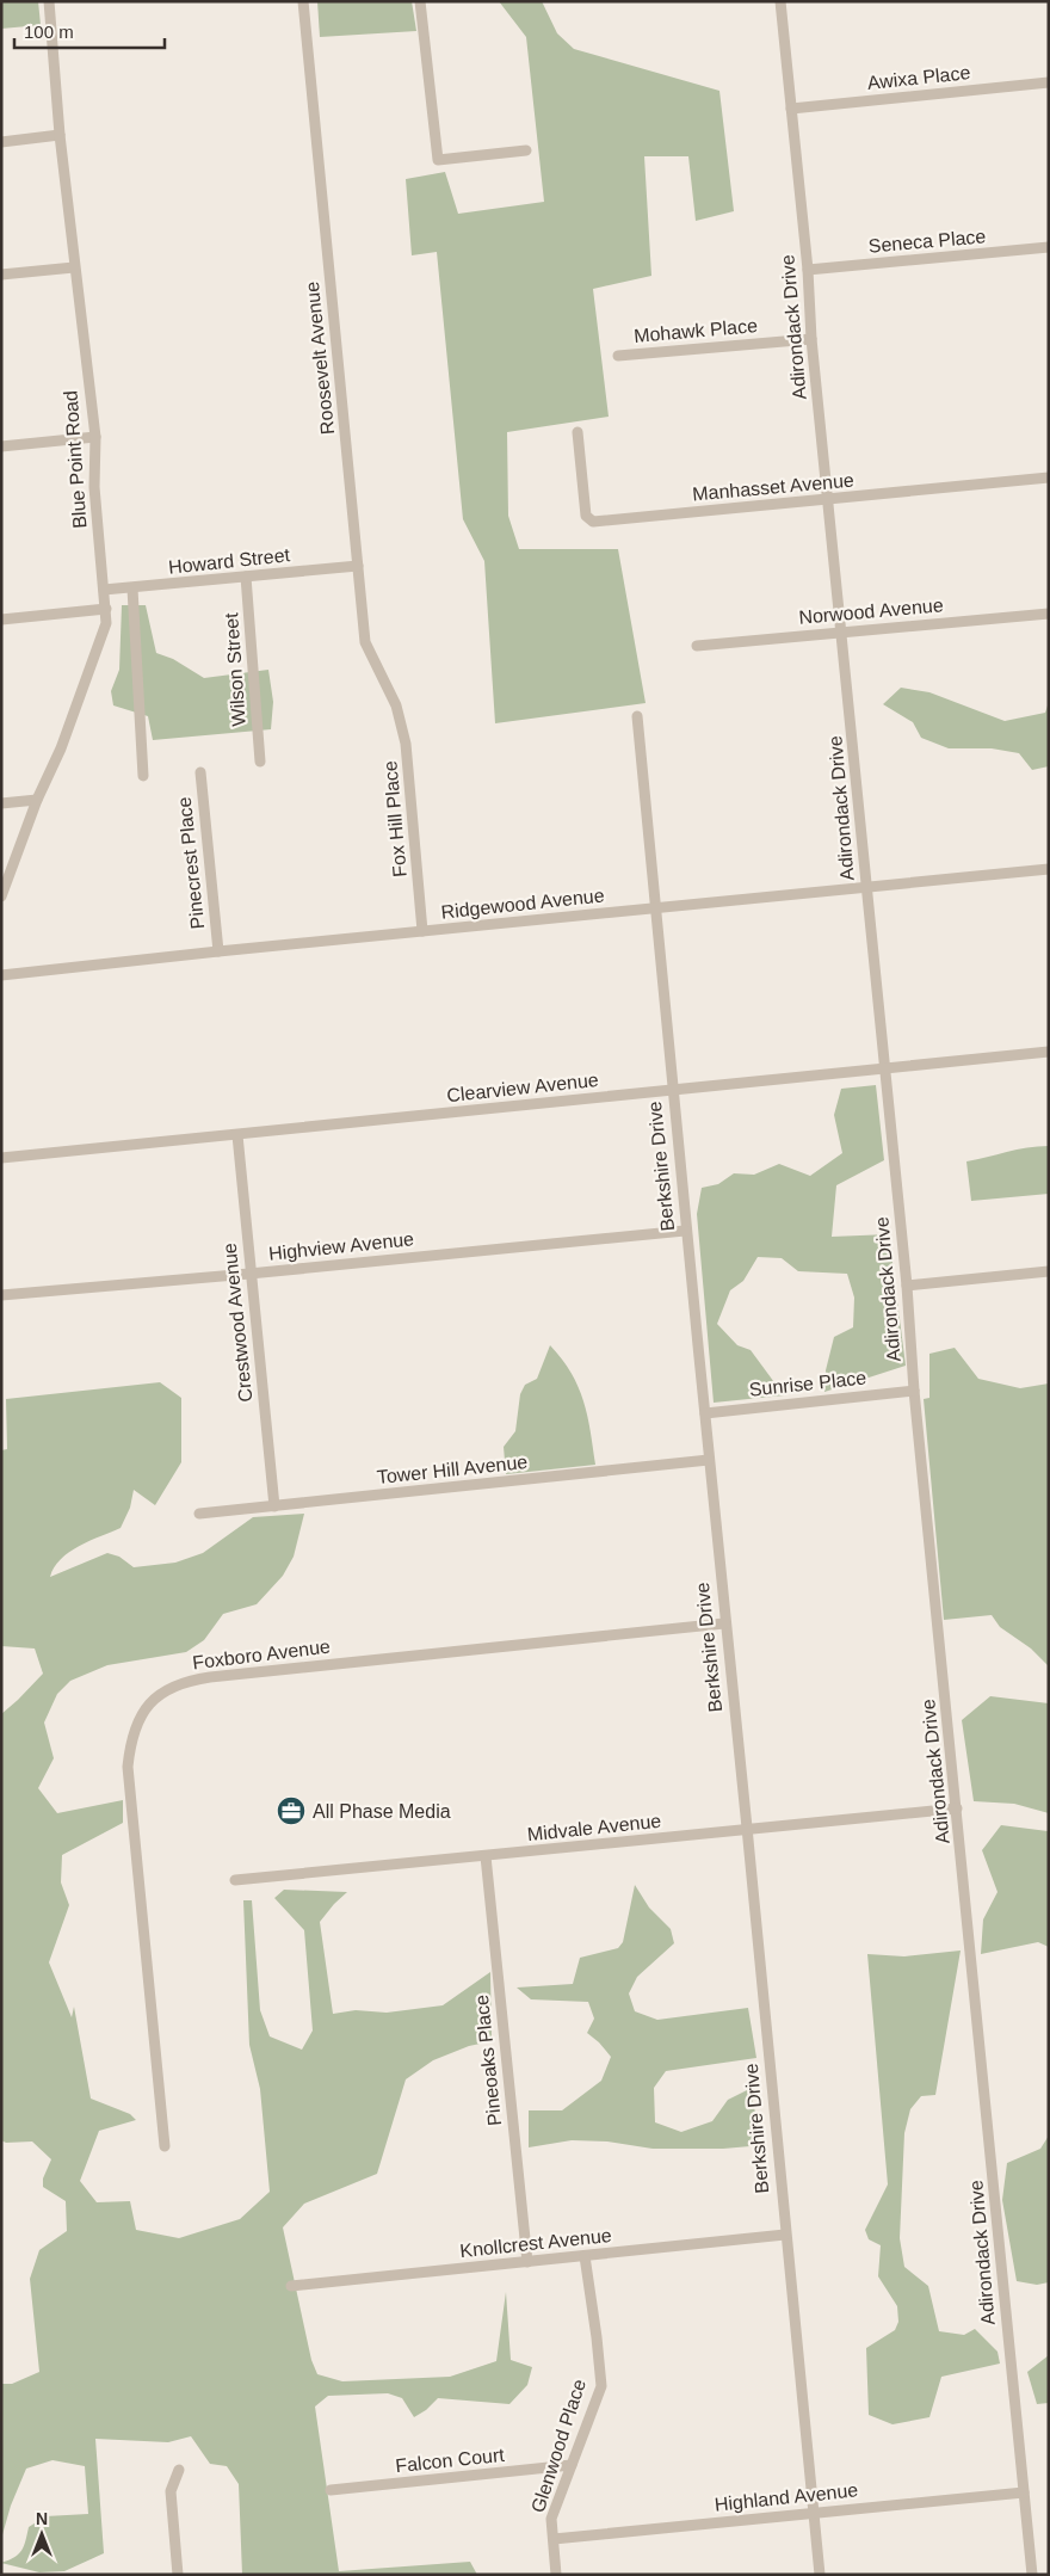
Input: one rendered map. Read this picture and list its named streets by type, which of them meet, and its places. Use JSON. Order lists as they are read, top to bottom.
{
  "streets": {
    "street": [
      "Awixa Place",
      "Seneca Place",
      "Adirondack Drive",
      "Mohawk Place",
      "Roosevelt Avenue",
      "Blue Point Road",
      "Manhasset Avenue",
      "Howard Street",
      "Norwood Avenue",
      "Wilson Street",
      "Fox Hill Place",
      "Pinecrest Place",
      "Ridgewood Avenue",
      "Clearview Avenue",
      "Berkshire Drive",
      "Highview Avenue",
      "Crestwood Avenue",
      "Sunrise Place",
      "Tower Hill Avenue",
      "Foxboro Avenue",
      "Midvale Avenue",
      "Pineoaks Place",
      "Knollcrest Avenue",
      "Glenwood Place",
      "Falcon Court",
      "Highland Avenue"
    ]
  },
  "crossings": [
    ["Awixa Place", "Adirondack Drive"],
    ["Seneca Place", "Adirondack Drive"],
    ["Adirondack Drive", "Mohawk Place"],
    ["Adirondack Drive", "Manhasset Avenue"],
    ["Adirondack Drive", "Norwood Avenue"],
    ["Adirondack Drive", "Ridgewood Avenue"],
    ["Adirondack Drive", "Clearview Avenue"],
    ["Adirondack Drive", "Sunrise Place"],
    ["Adirondack Drive", "Midvale Avenue"],
    ["Adirondack Drive", "Highland Avenue"],
    ["Roosevelt Avenue", "Howard Street"],
    ["Roosevelt Avenue", "Fox Hill Place"],
    ["Blue Point Road", "Howard Street"],
    ["Howard Street", "Wilson Street"],
    ["Fox Hill Place", "Ridgewood Avenue"],
    ["Pinecrest Place", "Ridgewood Avenue"],
    ["Ridgewood Avenue", "Berkshire Drive"],
    ["Clearview Avenue", "Berkshire Drive"],
    ["Clearview Avenue", "Crestwood Avenue"],
    ["Berkshire Drive", "Highview Avenue"],
    ["Berkshire Drive", "Sunrise Place"],
    ["Berkshire Drive", "Tower Hill Avenue"],
    ["Berkshire Drive", "Foxboro Avenue"],
    ["Berkshire Drive", "Midvale Avenue"],
    ["Berkshire Drive", "Knollcrest Avenue"],
    ["Berkshire Drive", "Highland Avenue"],
    ["Highview Avenue", "Crestwood Avenue"],
    ["Crestwood Avenue", "Tower Hill Avenue"],
    ["Midvale Avenue", "Pineoaks Place"],
    ["Pineoaks Place", "Knollcrest Avenue"],
    ["Knollcrest Avenue", "Glenwood Place"],
    ["Glenwood Place", "Falcon Court"],
    ["Glenwood Place", "Highland Avenue"]
  ],
  "places": {
    "office": ["All Phase Media"]
  },
  "scale_bar": "100 m",
  "north": "top"
}
